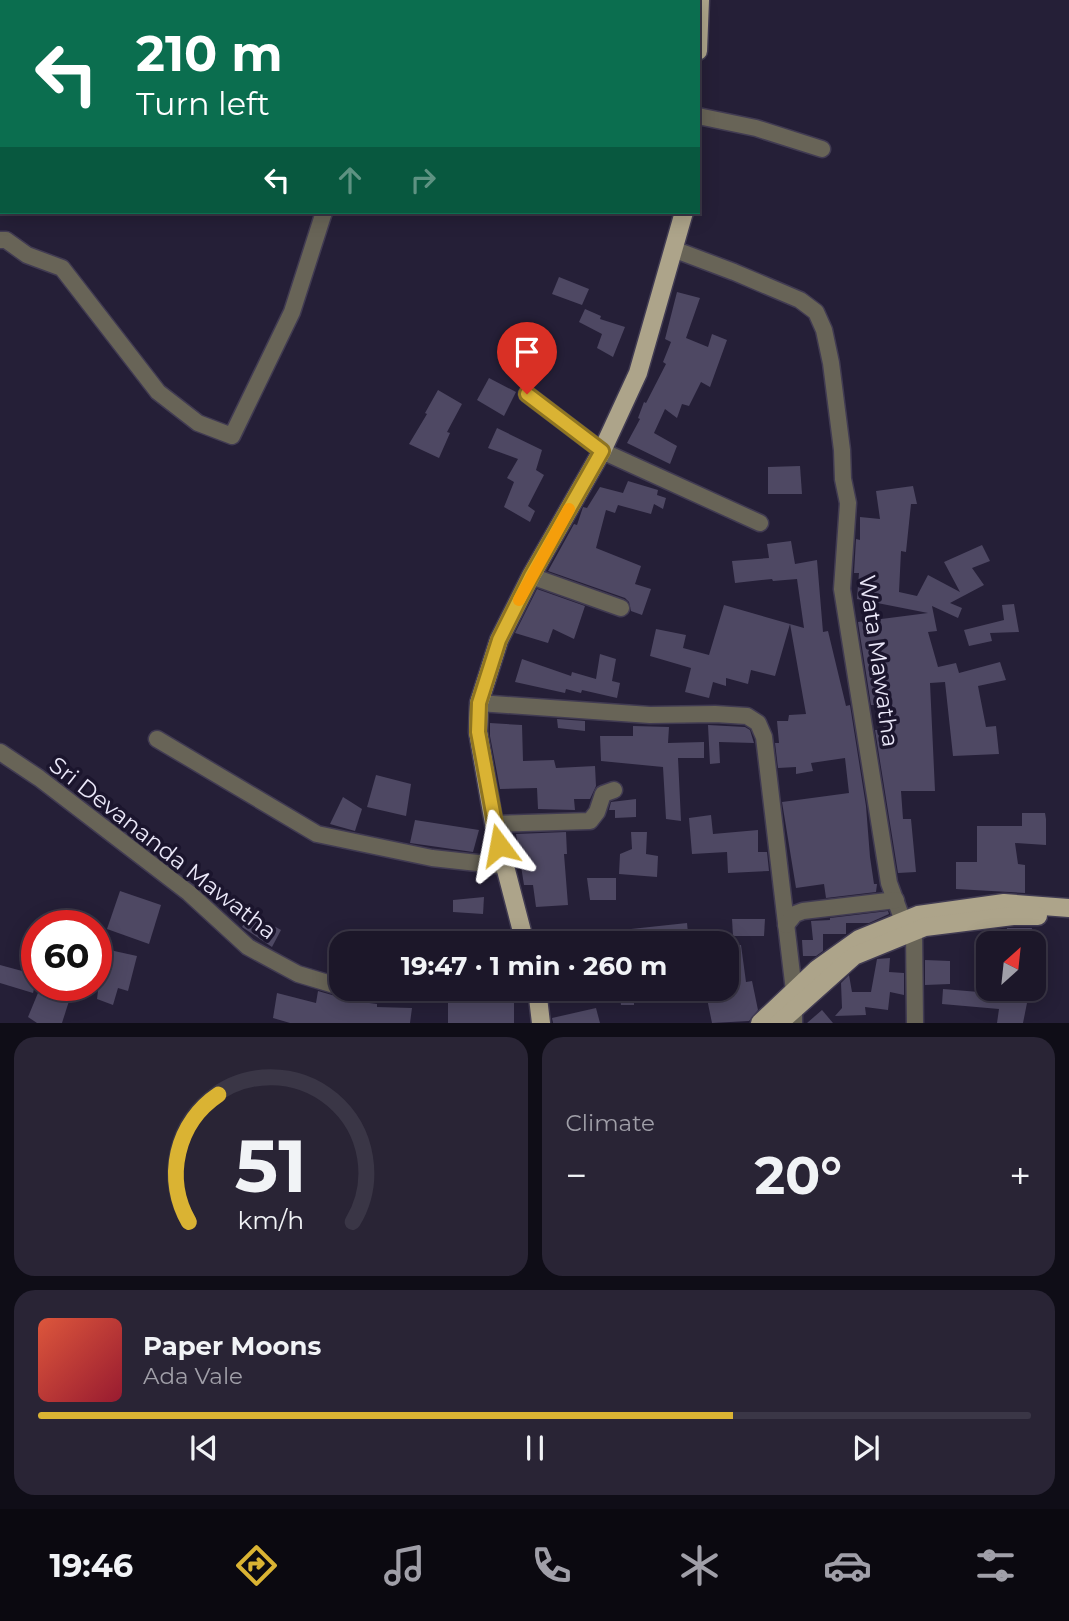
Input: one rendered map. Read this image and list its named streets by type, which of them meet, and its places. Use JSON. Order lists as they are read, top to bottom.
{
  "streets": {
    "street": ["Wata Mawatha", "Sri Devananda Mawatha"]
  },
  "north": "top right",
  "page": {
    "turn": ["210 m", "Turn left"],
    "limit": "60",
    "trip": "19:47 · 1 min · 260 m",
    "tile": "Climate",
    "heat": ["−", "20°", "+"],
    "song": ["Paper Moons", "Ada Vale"],
    "tabs": "19:46",
    "gauge": ["51", "km/h"]
  }
}
